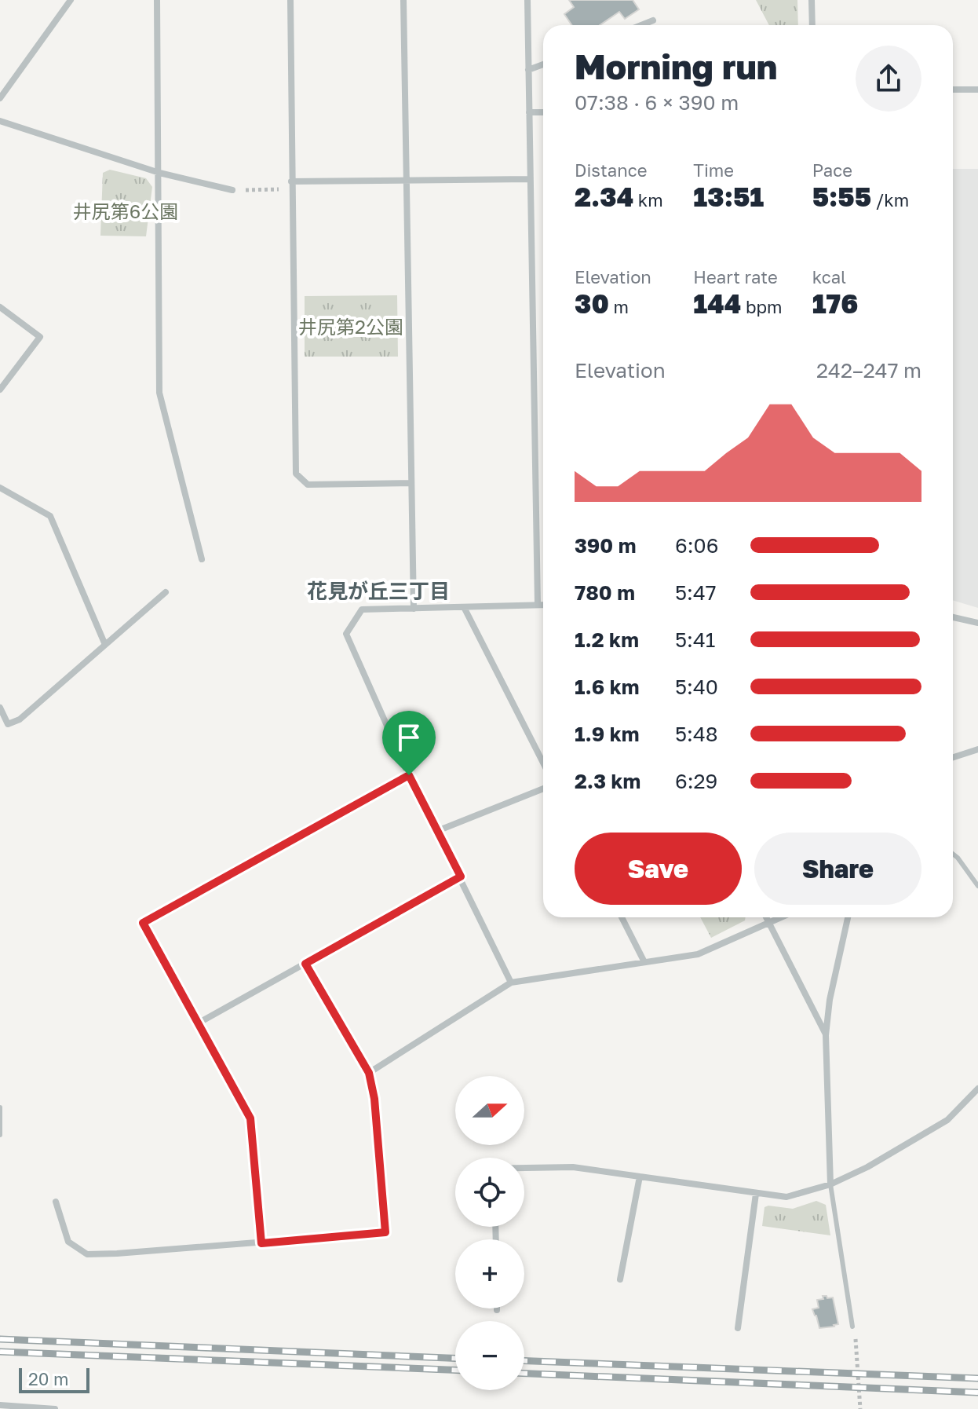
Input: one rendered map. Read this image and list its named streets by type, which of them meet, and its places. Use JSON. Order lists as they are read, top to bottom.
{
  "districts": ["花見が丘三丁目"],
  "parks": ["井尻第6公園", "井尻第2公園"],
  "scale_bar": "20 m",
  "north": "right",
  "page": {
    "heading": ["Morning run", "07:38 · 6 × 390 m"],
    "stats": [
      ["Distance", "2.34 km"],
      ["Time", "13:51"],
      ["Pace", "5:55 /km"],
      ["Elevation", "30 m"],
      ["Heart rate", "144 bpm"],
      ["kcal", "176"]
    ],
    "chart": ["Elevation", "242–247 m"],
    "list": [
      {
        "name": "390 m",
        "note": "6:06"
      },
      {
        "name": "780 m",
        "note": "5:47"
      },
      {
        "name": "1.2 km",
        "note": "5:41"
      },
      {
        "name": "1.6 km",
        "note": "5:40"
      },
      {
        "name": "1.9 km",
        "note": "5:48"
      },
      {
        "name": "2.3 km",
        "note": "6:29"
      }
    ],
    "buttons": ["Save", "Share"],
    "map_buttons": ["+", "−"],
    "scale": "20 m"
  }
}
